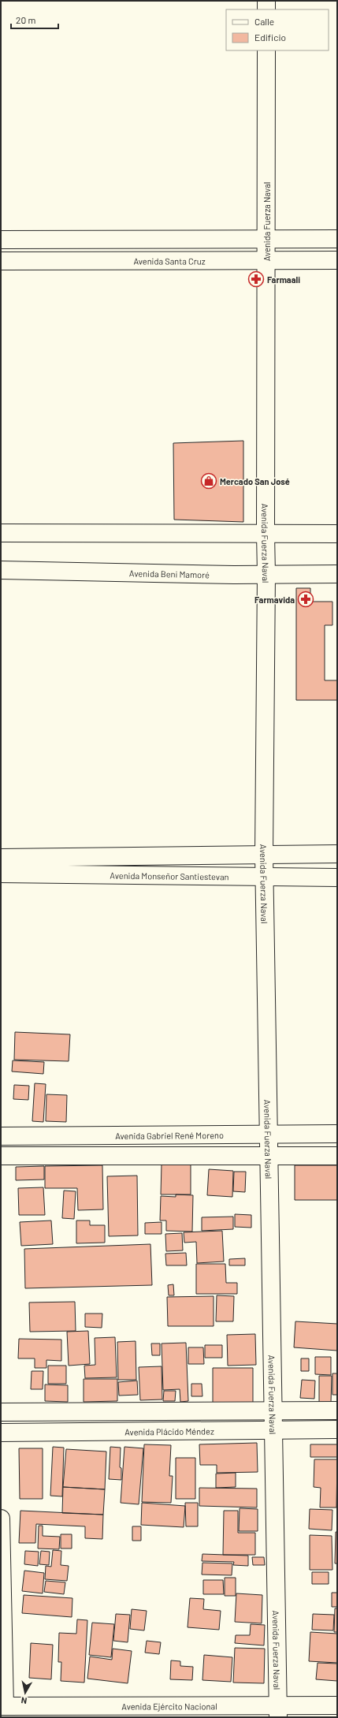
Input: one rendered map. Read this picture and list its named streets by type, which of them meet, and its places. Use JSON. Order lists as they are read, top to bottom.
{
  "streets": {
    "street": [
      "Avenida Fuerza Naval",
      "Avenida Santa Cruz",
      "Avenida Beni Mamoré",
      "Avenida Monseñor Santiestevan",
      "Avenida Gabriel René Moreno",
      "Avenida Plácido Méndez",
      "Avenida Ejército Nacional"
    ]
  },
  "crossings": [
    ["Avenida Fuerza Naval", "Avenida Santa Cruz"],
    ["Avenida Fuerza Naval", "Avenida Beni Mamoré"],
    ["Avenida Fuerza Naval", "Avenida Monseñor Santiestevan"],
    ["Avenida Fuerza Naval", "Avenida Gabriel René Moreno"],
    ["Avenida Fuerza Naval", "Avenida Plácido Méndez"],
    ["Avenida Fuerza Naval", "Avenida Ejército Nacional"]
  ],
  "places": {
    "pharmacy": ["Farmaali", "Farmavida"],
    "shop": ["Mercado San José"]
  },
  "legend": ["Calle", "Edificio"],
  "scale_bar": "20 m",
  "north": "bottom"
}
